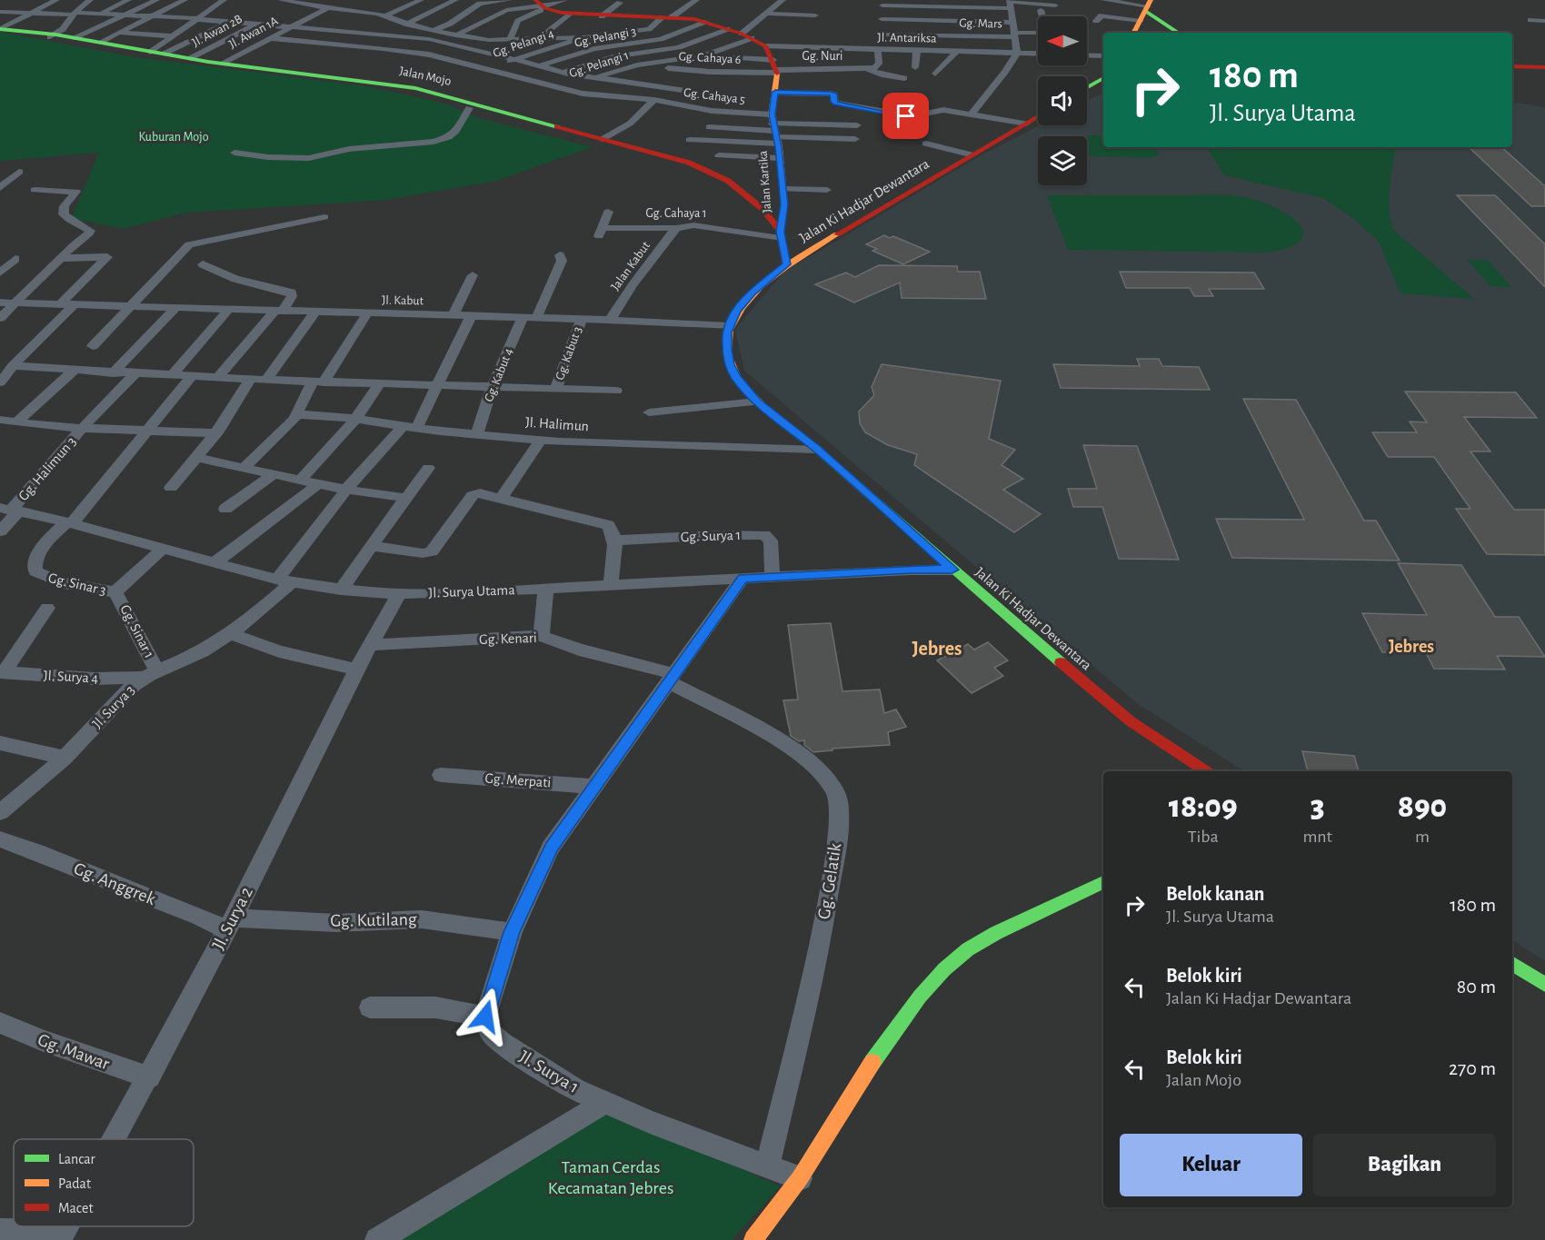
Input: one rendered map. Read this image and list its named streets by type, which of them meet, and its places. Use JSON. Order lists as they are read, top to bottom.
{
  "streets": {
    "street": [
      "Gg. Mars",
      "Jl. Awan 2B",
      "Jl. Awan 1A",
      "Gg. Pelangi 3",
      "Jl. Antariksa",
      "Gg. Pelangi 4",
      "Gg. Nuri",
      "Gg. Cahaya 6",
      "Gg. Pelangi 1",
      "Jalan Mojo",
      "Gg. Cahaya 5",
      "Jalan Kartika",
      "Jalan Ki Hadjar Dewantara",
      "Gg. Cahaya 1",
      "Jalan Kabut",
      "Jl. Kabut",
      "Gg. Kabut 3",
      "Gg. Kabut 4",
      "Jl. Halimun",
      "Gg. Halimun 3",
      "Gg. Surya 1",
      "Gg. Sinar 3",
      "Jl. Surya Utama",
      "Gg. Sinar 1",
      "Gg. Kenari",
      "Jl. Surya 4",
      "Jl. Surya 3",
      "Gg. Merpati",
      "Gg. Gelatik",
      "Gg. Anggrek",
      "Jl. Surya 2",
      "Gg. Kutilang",
      "Gg. Mawar",
      "Jl. Surya 1"
    ]
  },
  "crossings": [
    ["Jl. Awan 2B", "Jalan Mojo"],
    ["Jl. Awan 1A", "Jalan Mojo"],
    ["Jl. Awan 1A", "Gg. Cahaya 5"],
    ["Gg. Pelangi 3", "Gg. Cahaya 5"],
    ["Gg. Pelangi 4", "Gg. Cahaya 5"],
    ["Gg. Nuri", "Gg. Cahaya 6"],
    ["Gg. Nuri", "Jalan Kartika"],
    ["Gg. Cahaya 6", "Gg. Pelangi 1"],
    ["Gg. Cahaya 6", "Jalan Kartika"],
    ["Gg. Pelangi 1", "Gg. Cahaya 5"],
    ["Jalan Mojo", "Jalan Kartika"],
    ["Jalan Mojo", "Gg. Cahaya 1"],
    ["Gg. Cahaya 5", "Jalan Kartika"],
    ["Jalan Kartika", "Gg. Cahaya 1"],
    ["Jalan Ki Hadjar Dewantara", "Jl. Kabut"],
    ["Jalan Ki Hadjar Dewantara", "Jl. Halimun"],
    ["Jalan Ki Hadjar Dewantara", "Jl. Surya Utama"],
    ["Gg. Cahaya 1", "Jalan Kabut"],
    ["Jalan Kabut", "Jl. Kabut"],
    ["Jl. Kabut", "Gg. Kabut 3"],
    ["Jl. Kabut", "Gg. Kabut 4"],
    ["Jl. Kabut", "Jl. Surya 3"],
    ["Gg. Kabut 4", "Jl. Halimun"],
    ["Jl. Halimun", "Jl. Surya 3"],
    ["Gg. Halimun 3", "Jl. Surya Utama"],
    ["Gg. Surya 1", "Jl. Surya Utama"],
    ["Gg. Sinar 3", "Jl. Surya Utama"],
    ["Gg. Sinar 3", "Gg. Sinar 1"],
    ["Jl. Surya Utama", "Jl. Surya 3"],
    ["Jl. Surya Utama", "Jl. Surya 2"],
    ["Gg. Sinar 1", "Jl. Surya 4"],
    ["Gg. Sinar 1", "Jl. Surya 3"],
    ["Gg. Kenari", "Gg. Gelatik"],
    ["Gg. Kenari", "Jl. Surya 2"],
    ["Jl. Surya 4", "Jl. Surya 3"],
    ["Gg. Gelatik", "Jl. Surya 1"],
    ["Gg. Anggrek", "Jl. Surya 2"],
    ["Gg. Anggrek", "Gg. Kutilang"],
    ["Jl. Surya 2", "Gg. Kutilang"],
    ["Jl. Surya 2", "Gg. Mawar"]
  ],
  "districts": ["Jebres", "Jebres"],
  "parks": ["Kuburan Mojo", "Taman Cerdas Kecamatan Jebres"],
  "legend": ["Lancar", "Padat", "Macet"],
  "north": "left",
  "page": {
    "turn": ["180 m", "Jl. Surya Utama"],
    "eta": [
      "18:09",
      "Tiba",
      "3",
      "mnt",
      "890",
      "m"
    ],
    "list": [
      {
        "name": "Belok kanan",
        "note": "Jl. Surya Utama",
        "value": "180 m"
      },
      {
        "name": "Belok kiri",
        "note": "Jalan Ki Hadjar Dewantara",
        "value": "80 m"
      },
      {
        "name": "Belok kiri",
        "note": "Jalan Mojo",
        "value": "270 m"
      }
    ],
    "buttons": ["Keluar", "Bagikan"]
  }
}
